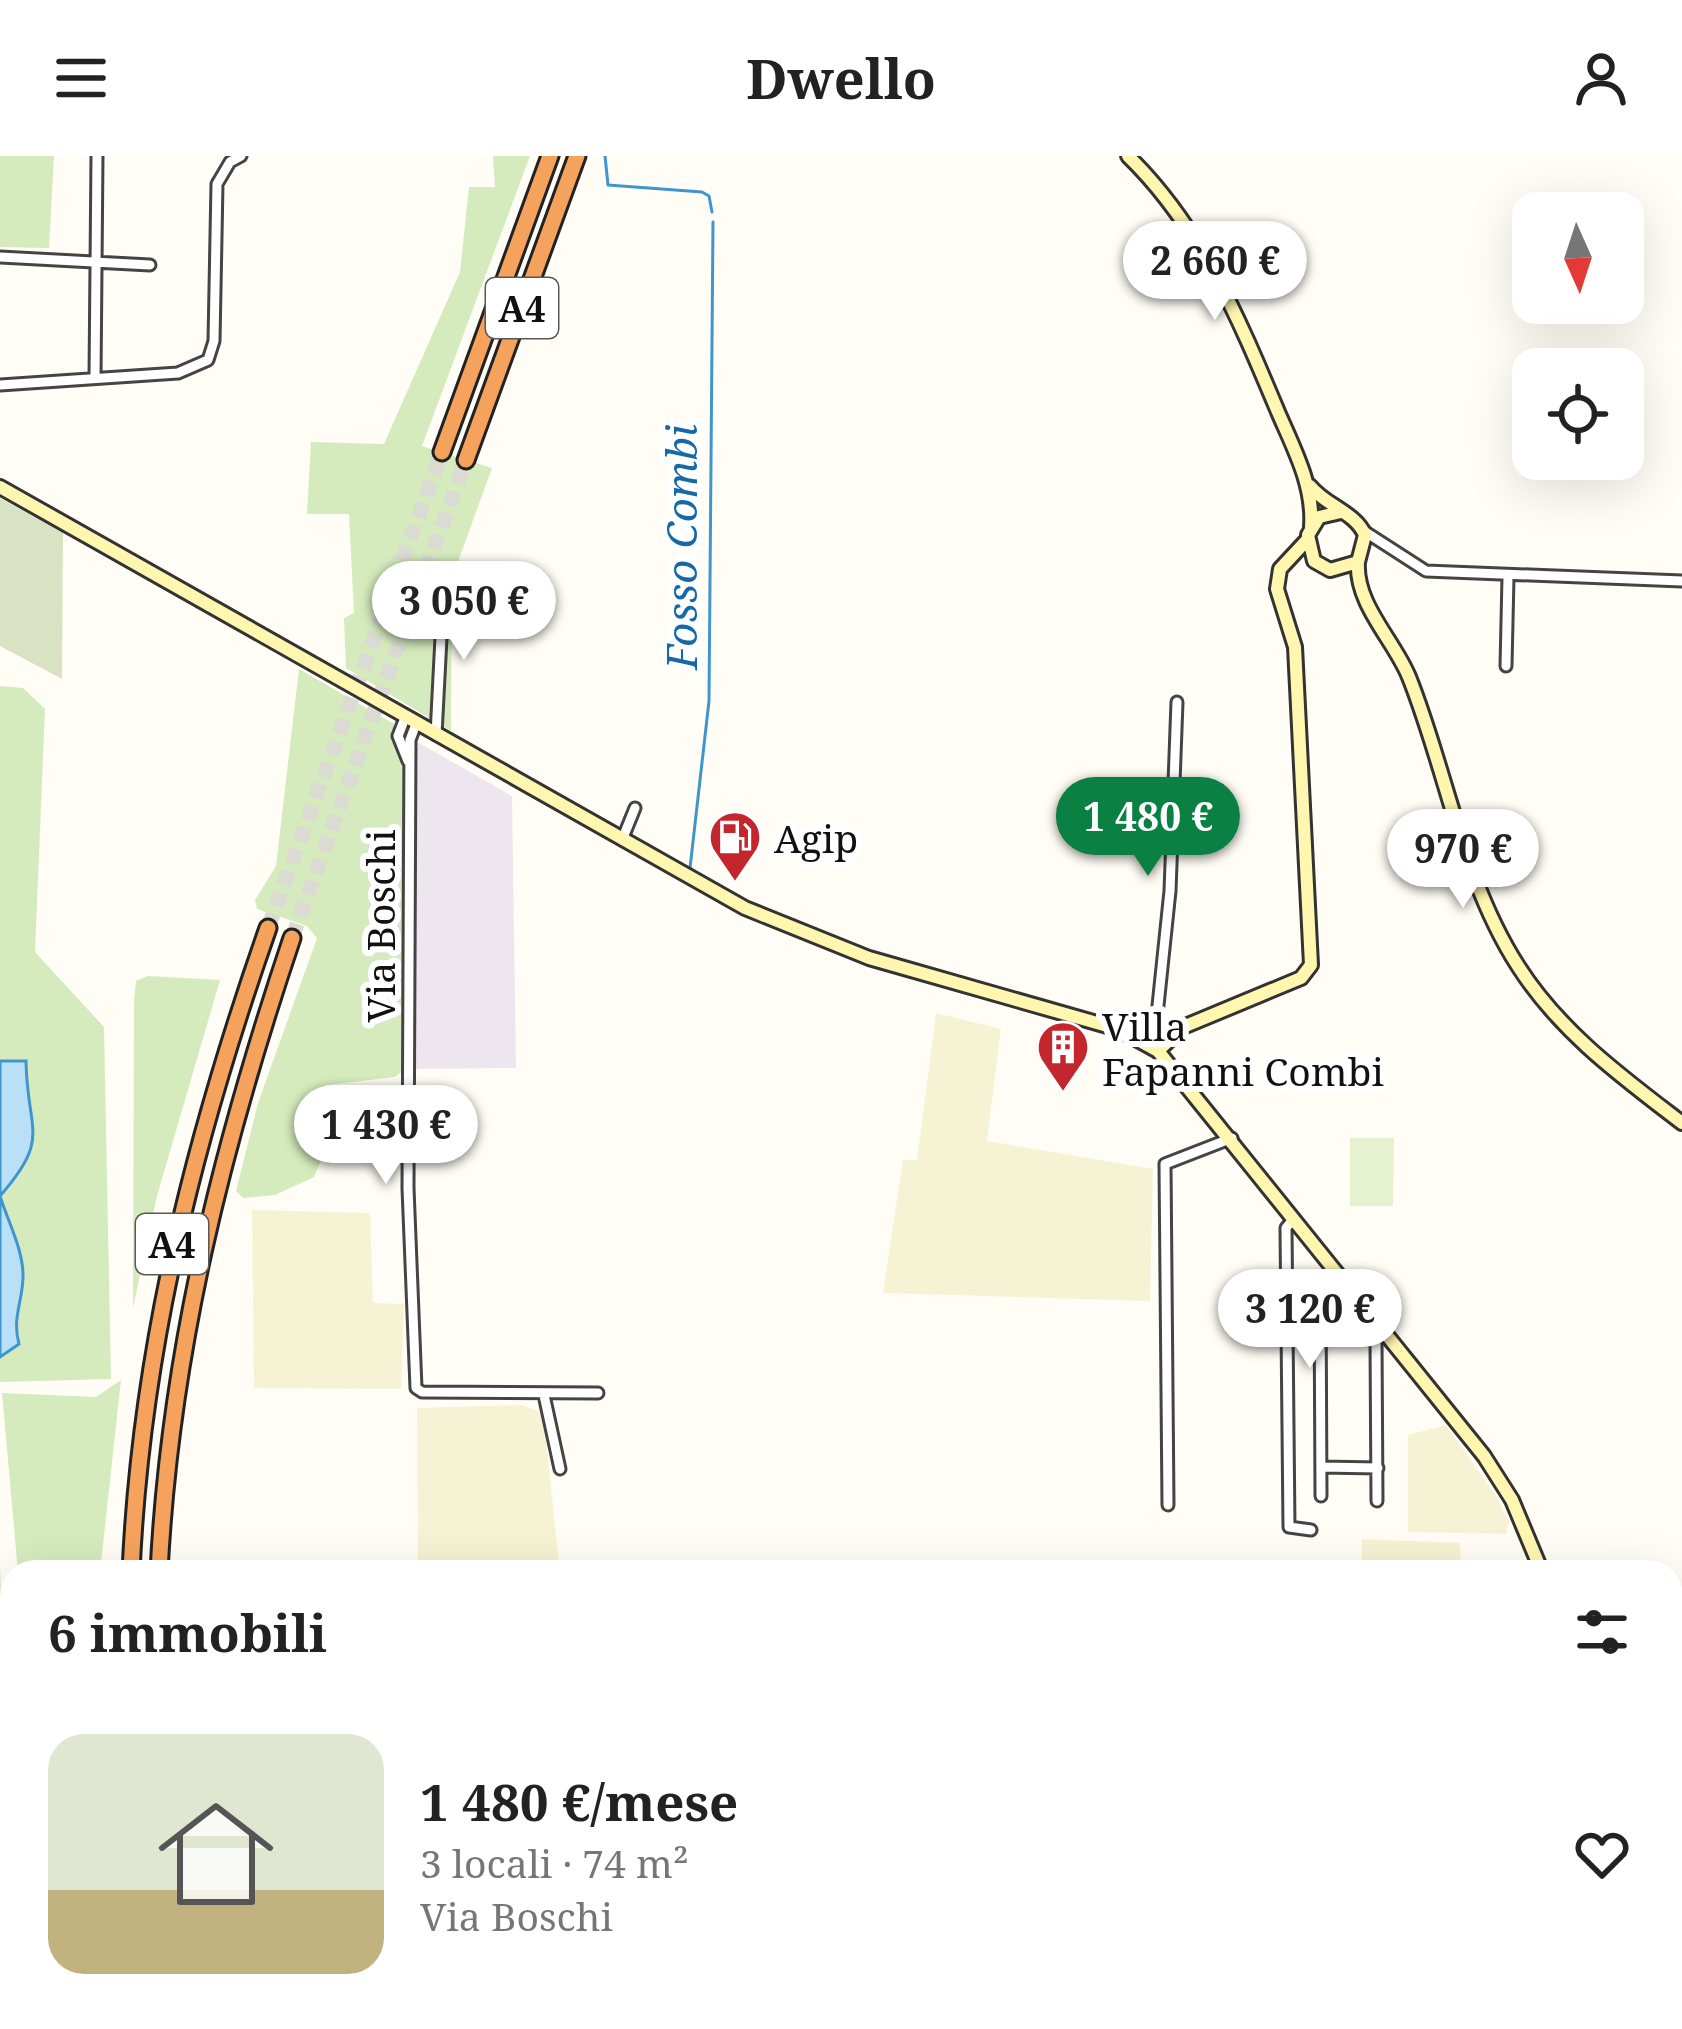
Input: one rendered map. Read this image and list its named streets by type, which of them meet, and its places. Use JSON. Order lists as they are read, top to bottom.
{
  "streets": {
    "highway": ["A4"],
    "street": ["Via Boschi"]
  },
  "water": ["Fosso Combi"],
  "places": {
    "fuel station": ["Agip"],
    "building": ["Villa Fapanni Combi"]
  },
  "north": "bottom",
  "page": {
    "header": "Dwello",
    "price": [
      "2 660 €",
      "3 050 €",
      "1 480 €",
      "970 €",
      "1 430 €",
      "3 120 €"
    ],
    "heading": "6 immobili",
    "list": [
      {
        "name": "1 480 €/mese",
        "note": "3 locali · 74 m² · Via Boschi"
      }
    ]
  }
}
